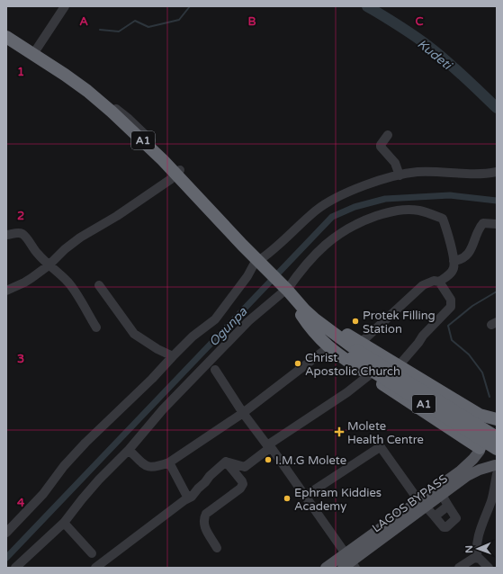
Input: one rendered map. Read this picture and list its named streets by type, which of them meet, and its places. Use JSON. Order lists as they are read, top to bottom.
{
  "streets": {
    "highway": ["A1"],
    "main road": ["LAGOS BYPASS"]
  },
  "water": ["Kudeti", "Ogunpa"],
  "places": {
    "other": [
      "Protek Filling Station",
      "Christ Apostolic Church",
      "I.M.G Molete",
      "Ephram Kiddies Academy"
    ],
    "health": ["Molete Health Centre"]
  },
  "north": "left",
  "grid": {
    "columns": ["A", "B", "C"],
    "rows": [
      "1",
      "2",
      "3",
      "4"
    ]
  }
}
